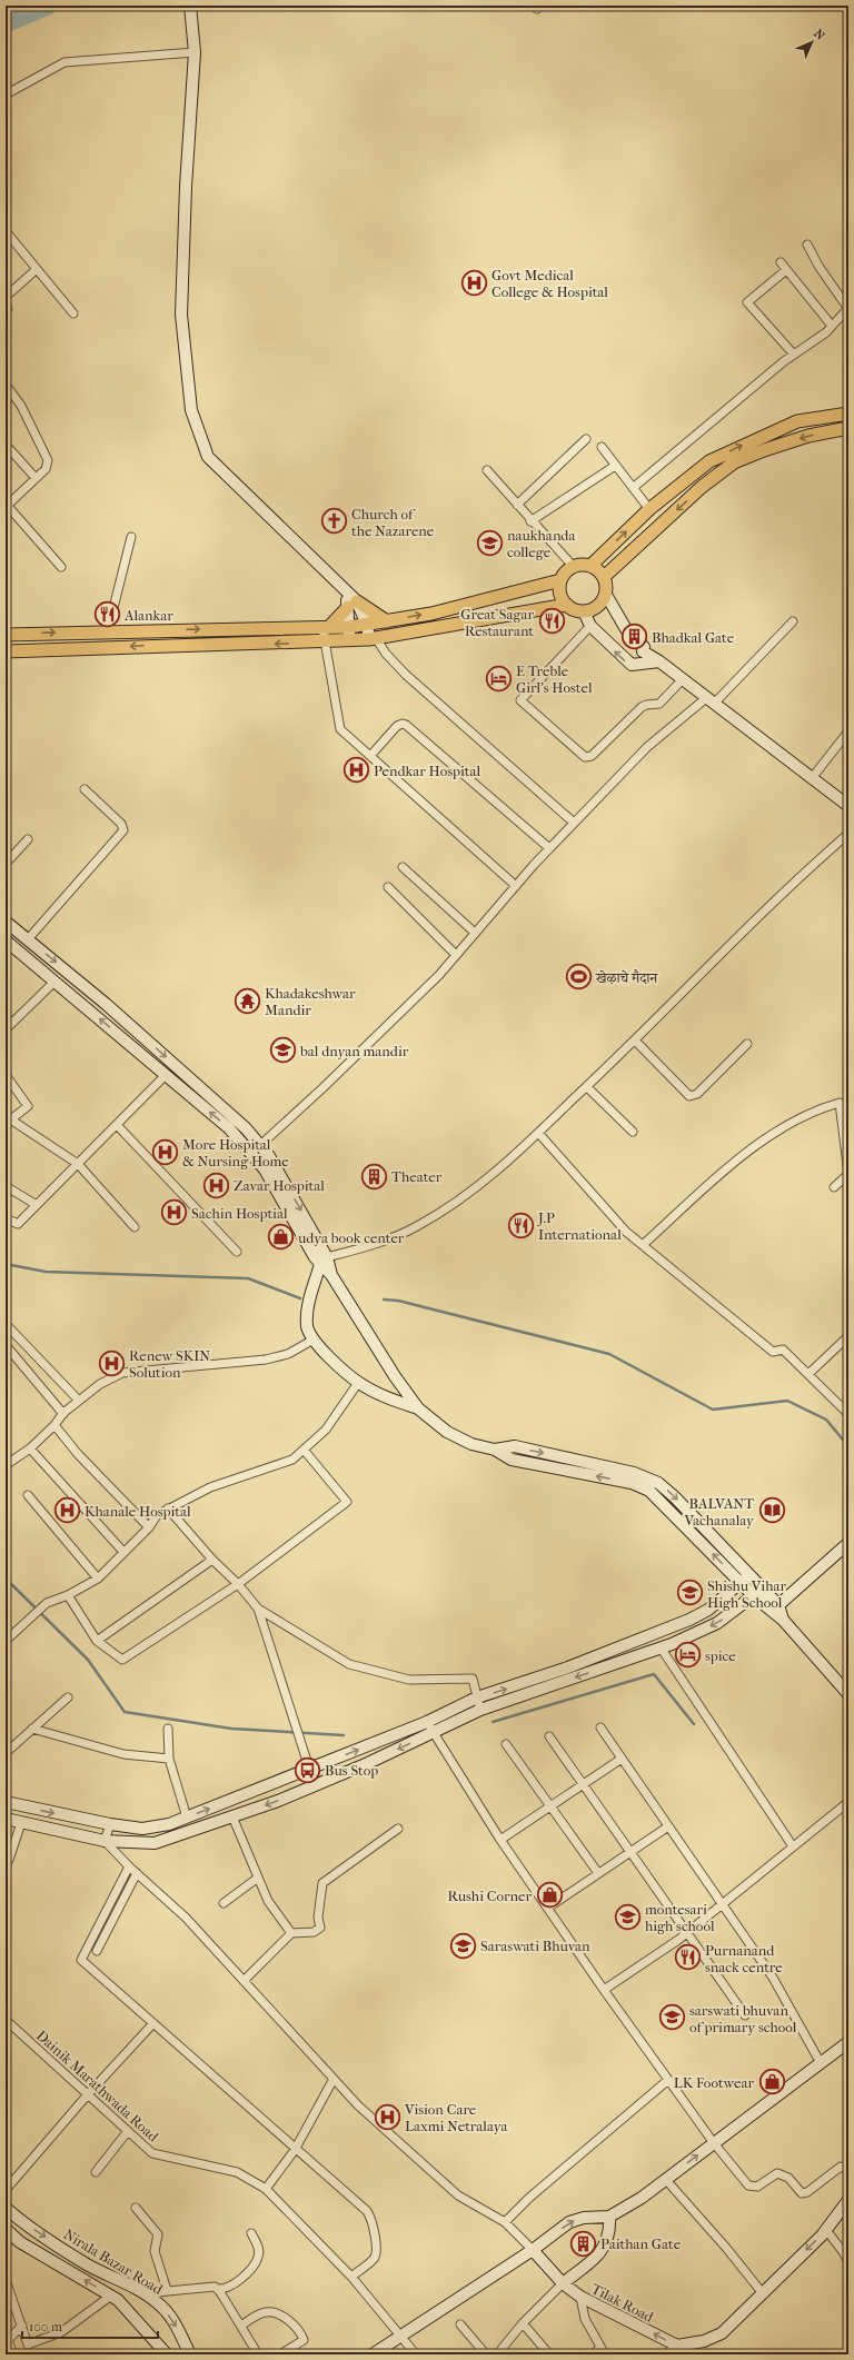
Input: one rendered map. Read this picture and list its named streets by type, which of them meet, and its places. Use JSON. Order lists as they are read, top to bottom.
{
  "streets": {
    "street": ["Dainik Marathwada Road", "Nirala Bazar Road", "Tilak Road"]
  },
  "one_way": ["Tilak Road"],
  "places": {
    "hospital": [
      "Govt Medical College & Hospital",
      "Pendkar Hospital",
      "More Hospital & Nursing Home",
      "Zavar Hospital",
      "Sachin Hosptial",
      "Renew SKIN Solution",
      "Khanale Hospital",
      "Vision Care Laxmi Netralaya"
    ],
    "church": ["Church of the Nazarene"],
    "school or university": [
      "naukhanda college",
      "bal dnyan mandir",
      "Shishu Vihar High School",
      "montesari high school",
      "Saraswati Bhuvan",
      "sarswati bhuvan of primary school"
    ],
    "restaurant": [
      "Alankar",
      "Great Sagar Restaurant",
      "J.P International",
      "Purnanand snack centre"
    ],
    "building": ["Bhadkal Gate", "Theater", "Paithan Gate"],
    "hotel": ["E Treble Girl's Hostel", "spice"],
    "sports": ["खेऴाचे मैदान"],
    "temple": ["Khadakeshwar Mandir"],
    "shop": ["udya book center", "Rushi Corner", "LK Footwear"],
    "library": ["BALVANT Vachanalay"],
    "bus stop": ["Bus Stop"]
  },
  "scale_bar": "100 m",
  "north": "top right"
}
